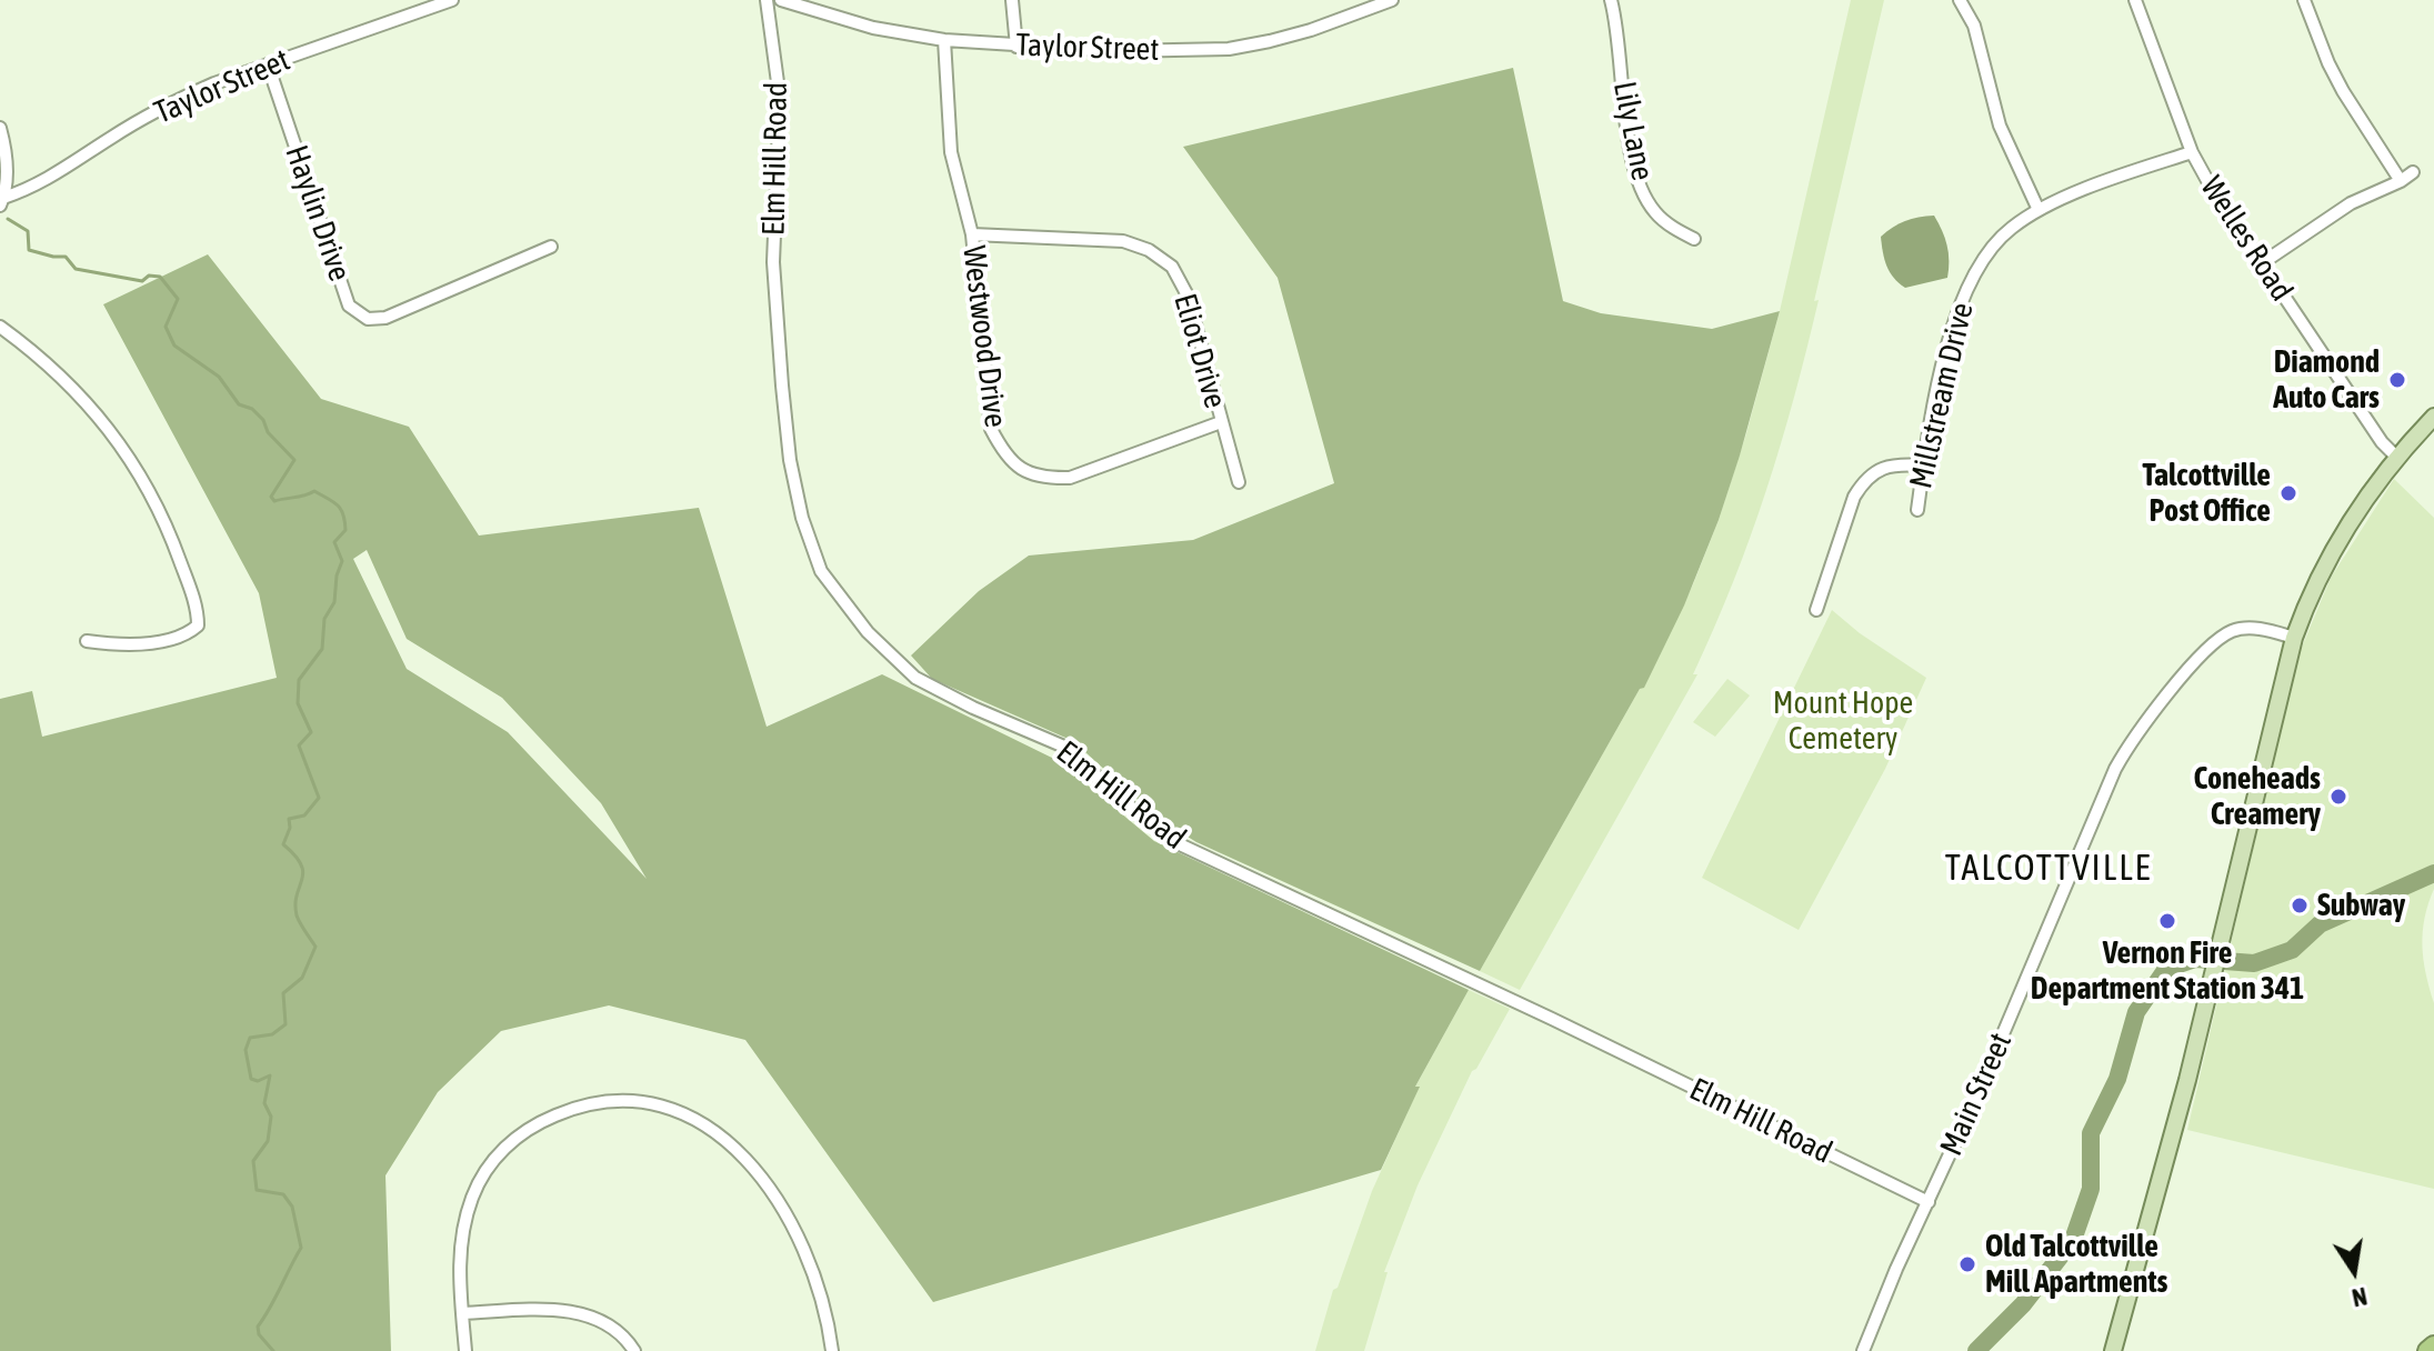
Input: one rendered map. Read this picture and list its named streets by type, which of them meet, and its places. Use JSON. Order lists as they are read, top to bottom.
{
  "streets": {
    "street": [
      "Taylor Street",
      "Lily Lane",
      "Elm Hill Road",
      "Haylin Drive",
      "Welles Road",
      "Westwood Drive",
      "Eliot Drive",
      "Millstream Drive",
      "Main Street"
    ]
  },
  "crossings": [
    ["Taylor Street", "Haylin Drive"],
    ["Taylor Street", "Westwood Drive"],
    ["Elm Hill Road", "Main Street"],
    ["Welles Road", "Millstream Drive"],
    ["Westwood Drive", "Eliot Drive"]
  ],
  "districts": ["TALCOTTVILLE"],
  "parks": ["Mount Hope Cemetery"],
  "places": [
    "Diamond Auto Cars",
    "Talcottville Post Office",
    "Coneheads Creamery",
    "Subway",
    "Vernon Fire Department Station 341",
    "Old Talcottville Mill Apartments"
  ],
  "north": "bottom"
}
